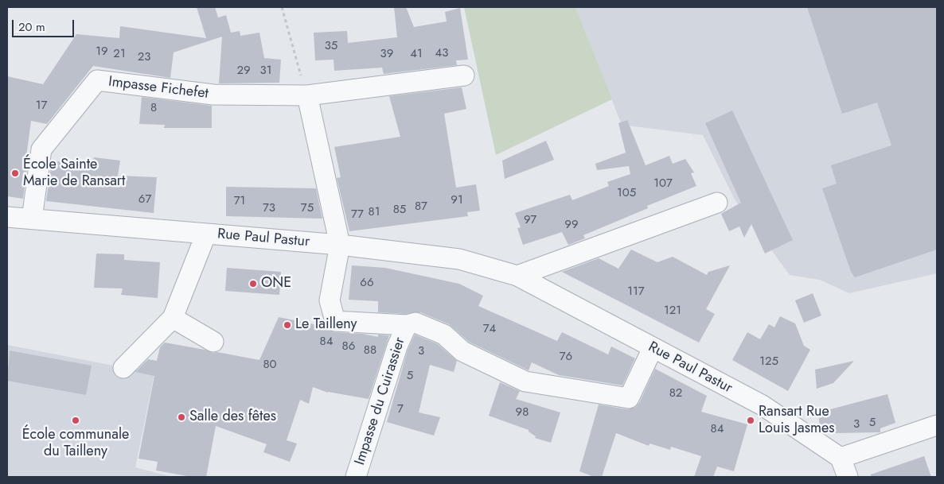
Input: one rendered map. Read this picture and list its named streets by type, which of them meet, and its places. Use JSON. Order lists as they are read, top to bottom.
{
  "streets": {
    "street": ["Impasse Fichefet", "Rue Paul Pastur", "Impasse du Cuirassier"]
  },
  "crossings": [
    ["Impasse Fichefet", "Rue Paul Pastur"]
  ],
  "places": [
    "École Sainte Marie de Ransart",
    "ONE",
    "Le Tailleny",
    "Salle des fêtes",
    "École communale du Tailleny",
    "Ransart Rue Louis Jasmes"
  ],
  "house_numbers": [
    "35",
    "19",
    "43",
    "21",
    "39",
    "41",
    "23",
    "29",
    "31",
    "17",
    "8",
    "107",
    "105",
    "67",
    "91",
    "71",
    "87",
    "73",
    "75",
    "85",
    "81",
    "77",
    "97",
    "99",
    "66",
    "117",
    "121",
    "74",
    "84",
    "86",
    "88",
    "3",
    "76",
    "125",
    "80",
    "5",
    "82",
    "7",
    "98",
    "5",
    "3",
    "84"
  ],
  "scale_bar": "20 m"
}
